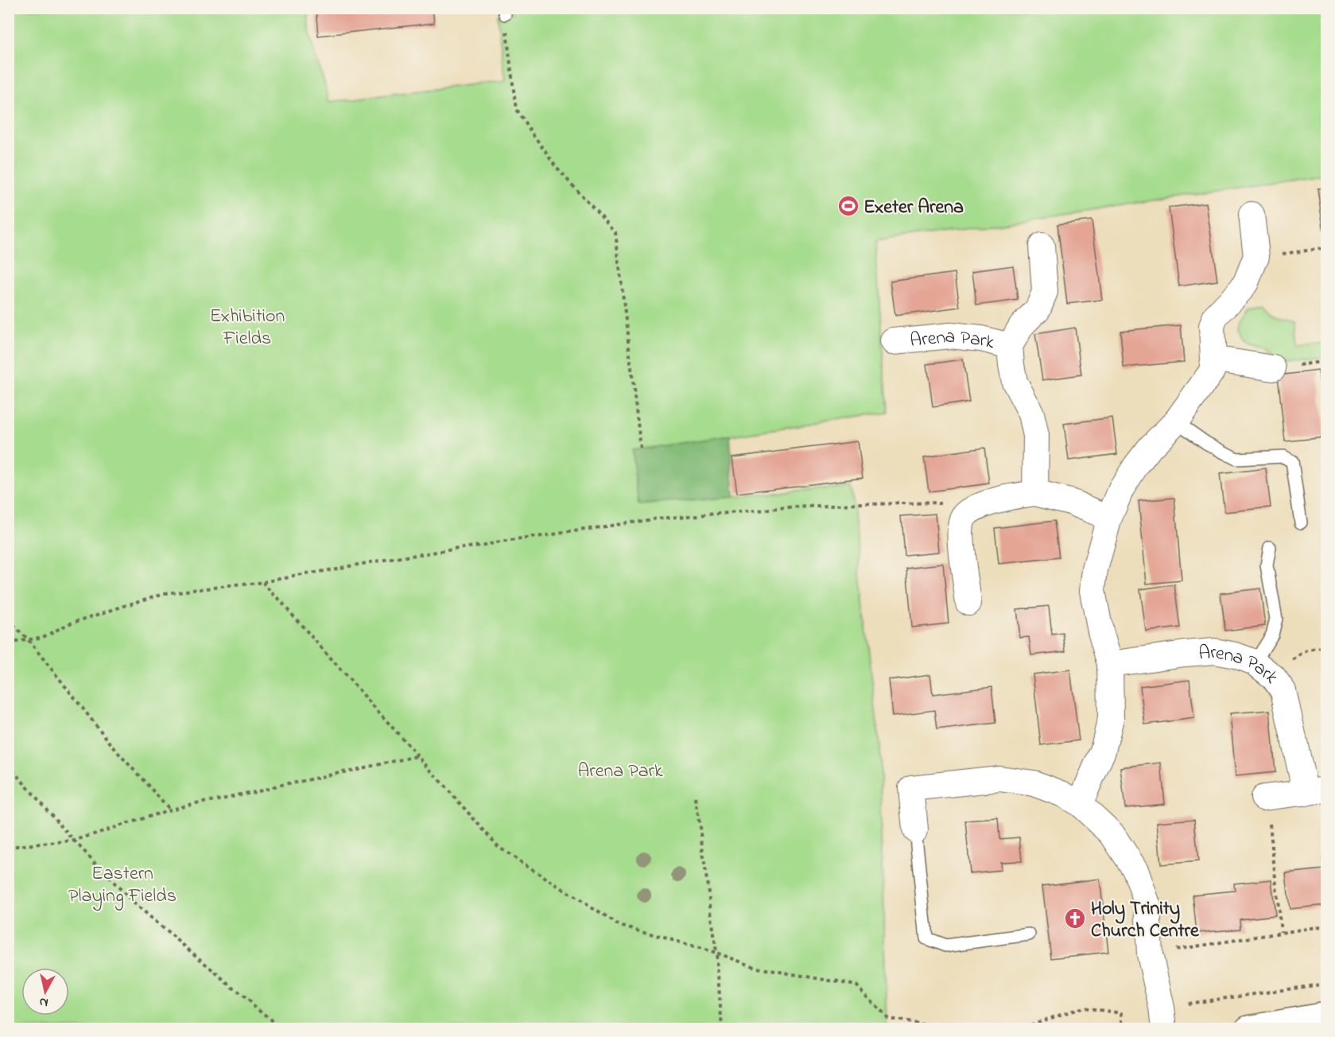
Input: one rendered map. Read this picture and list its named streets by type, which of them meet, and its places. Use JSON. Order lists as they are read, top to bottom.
{
  "streets": {
    "street": ["Arena Park"]
  },
  "parks": ["Exhibition Fields", "Arena Park", "Eastern Playing Fields"],
  "places": {
    "sports": ["Exeter Arena"],
    "church": ["Holy Trinity Church Centre"]
  },
  "north": "bottom"
}
